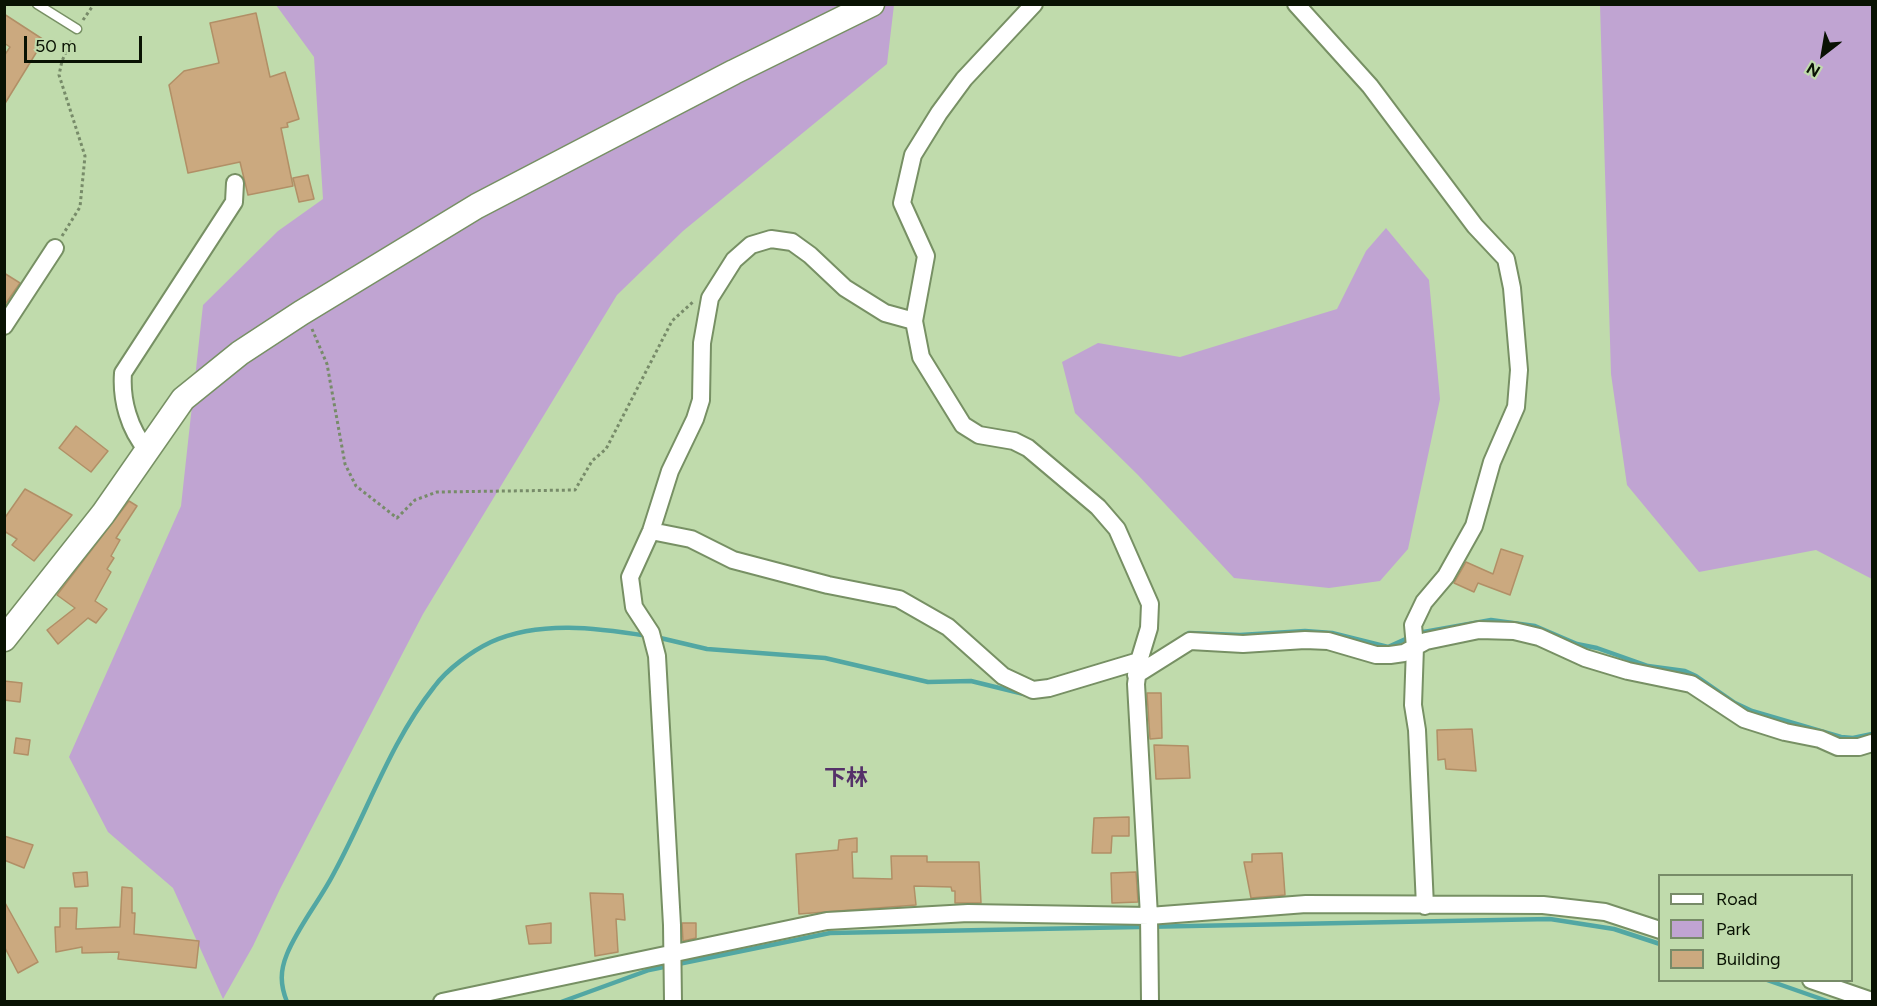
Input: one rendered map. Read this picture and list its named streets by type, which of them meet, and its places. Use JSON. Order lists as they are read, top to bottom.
{
  "districts": ["下林"],
  "legend": ["Road", "Park", "Building"],
  "scale_bar": "50 m",
  "north": "bottom left"
}
